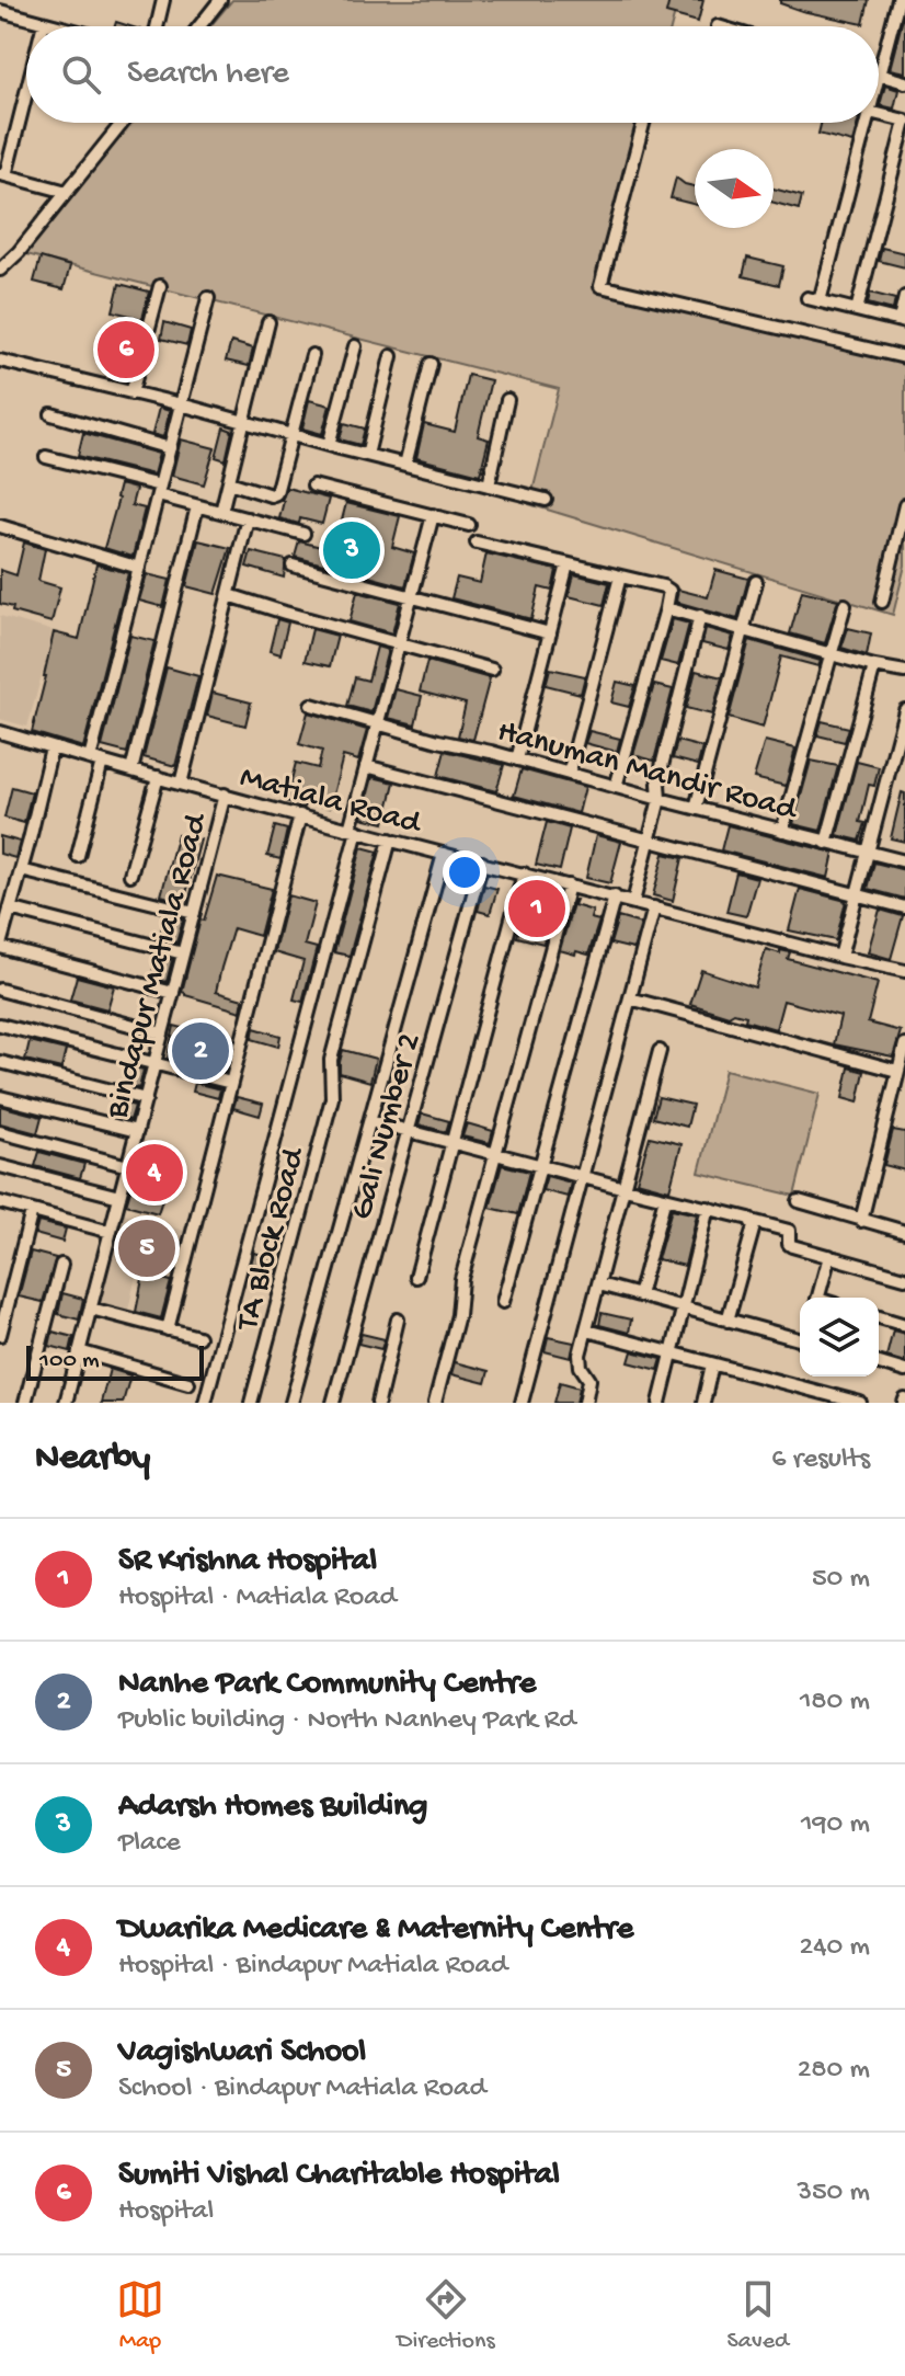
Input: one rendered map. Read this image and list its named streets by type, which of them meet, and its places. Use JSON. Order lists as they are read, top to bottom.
{
  "streets": {
    "street": [
      "Hanuman Mandir Road",
      "Matiala Road",
      "Bindapur Matiala Road",
      "Gali Number 2",
      "TA Block Road"
    ]
  },
  "crossings": [
    ["Matiala Road", "Bindapur Matiala Road"],
    ["Matiala Road", "Gali Number 2"],
    ["Matiala Road", "TA Block Road"]
  ],
  "scale_bar": "100 m",
  "north": "right",
  "page": {
    "search": "Search here",
    "pins": [
      "6",
      "3",
      "1",
      "2",
      "4",
      "5"
    ],
    "scale": "100 m",
    "heading": ["Nearby", "6 results"],
    "list": [
      {
        "mark": "1",
        "name": "SR Krishna Hospital",
        "note": "Hospital · Matiala Road",
        "value": "50 m"
      },
      {
        "mark": "2",
        "name": "Nanhe Park Community Centre",
        "note": "Public building · North Nanhey Park Rd",
        "value": "180 m"
      },
      {
        "mark": "3",
        "name": "Adarsh Homes Building",
        "note": "Place",
        "value": "190 m"
      },
      {
        "mark": "4",
        "name": "Dwarika Medicare & Maternity Centre",
        "note": "Hospital · Bindapur Matiala Road",
        "value": "240 m"
      },
      {
        "mark": "5",
        "name": "Vagishwari School",
        "note": "School · Bindapur Matiala Road",
        "value": "280 m"
      },
      {
        "mark": "6",
        "name": "Sumiti Vishal Charitable Hospital",
        "note": "Hospital",
        "value": "350 m"
      }
    ],
    "nav": ["Map", "Directions", "Saved"]
  }
}
